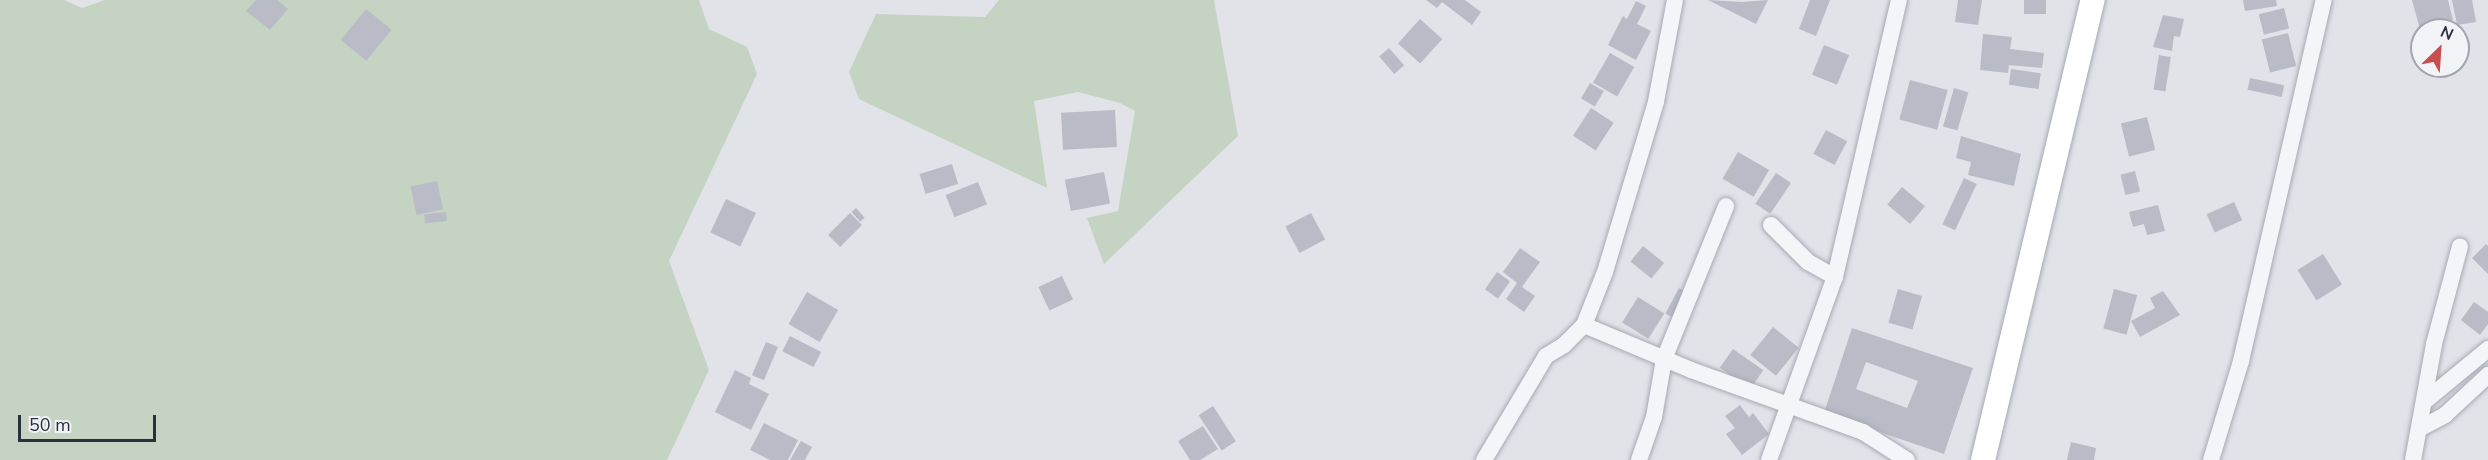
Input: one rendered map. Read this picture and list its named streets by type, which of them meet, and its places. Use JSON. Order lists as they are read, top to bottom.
{
  "scale_bar": "50 m",
  "north": "top right"
}
